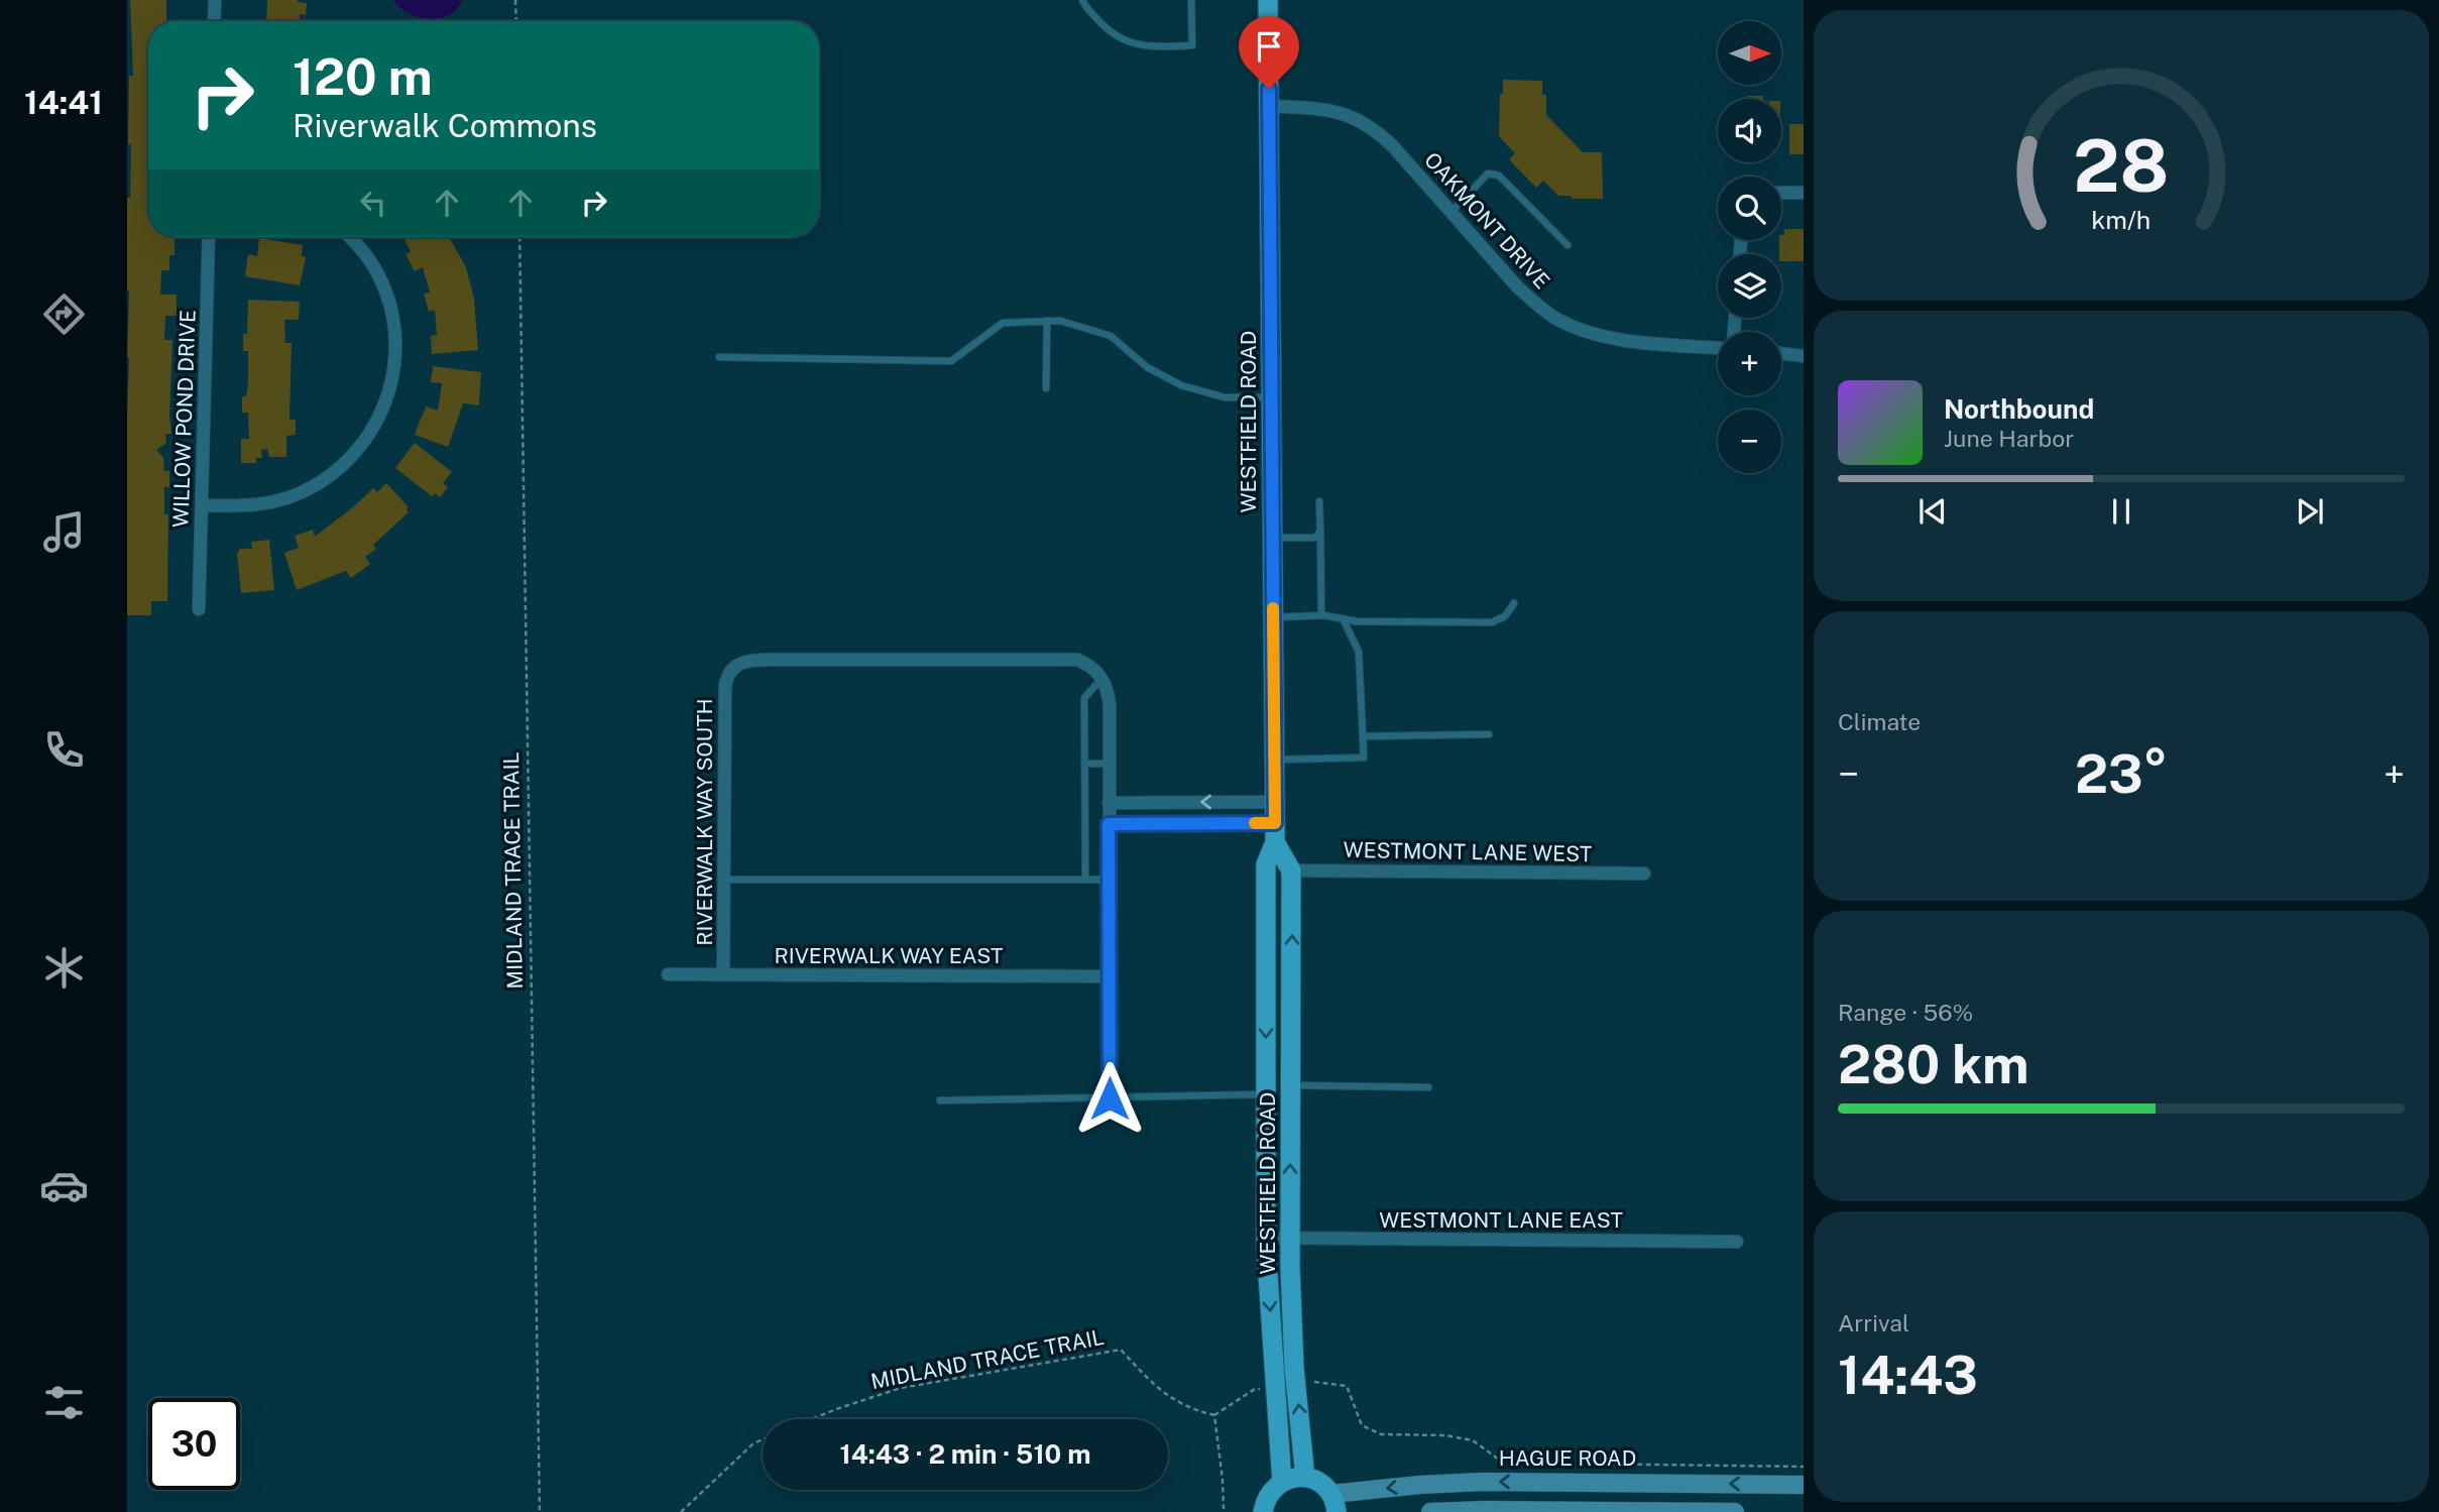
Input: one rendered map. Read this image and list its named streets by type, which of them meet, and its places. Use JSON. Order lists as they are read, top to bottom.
{
  "streets": {
    "main road": ["WESTFIELD ROAD", "HAGUE ROAD"],
    "street": [
      "OAKMONT DRIVE",
      "WILLOW POND DRIVE",
      "RIVERWALK WAY SOUTH",
      "WESTMONT LANE WEST",
      "RIVERWALK WAY EAST",
      "WESTMONT LANE EAST"
    ],
    "path": ["MIDLAND TRACE TRAIL"]
  },
  "crossings": [
    ["OAKMONT DRIVE", "WESTFIELD ROAD"],
    ["WESTFIELD ROAD", "WESTMONT LANE WEST"],
    ["WESTFIELD ROAD", "WESTMONT LANE EAST"],
    ["RIVERWALK WAY SOUTH", "RIVERWALK WAY EAST"]
  ],
  "north": "right",
  "page": {
    "tabs": "14:41",
    "map_buttons": ["+", "−"],
    "turn": ["120 m", "Riverwalk Commons"],
    "song": ["Northbound", "June Harbor"],
    "tile": [
      "Climate",
      ["Range · 56%", "280 km"],
      ["Arrival", "14:43"]
    ],
    "heat": ["−", "23°", "+"],
    "limit": "30",
    "trip": "14:43 · 2 min · 510 m",
    "gauge": ["28", "km/h"]
  }
}
